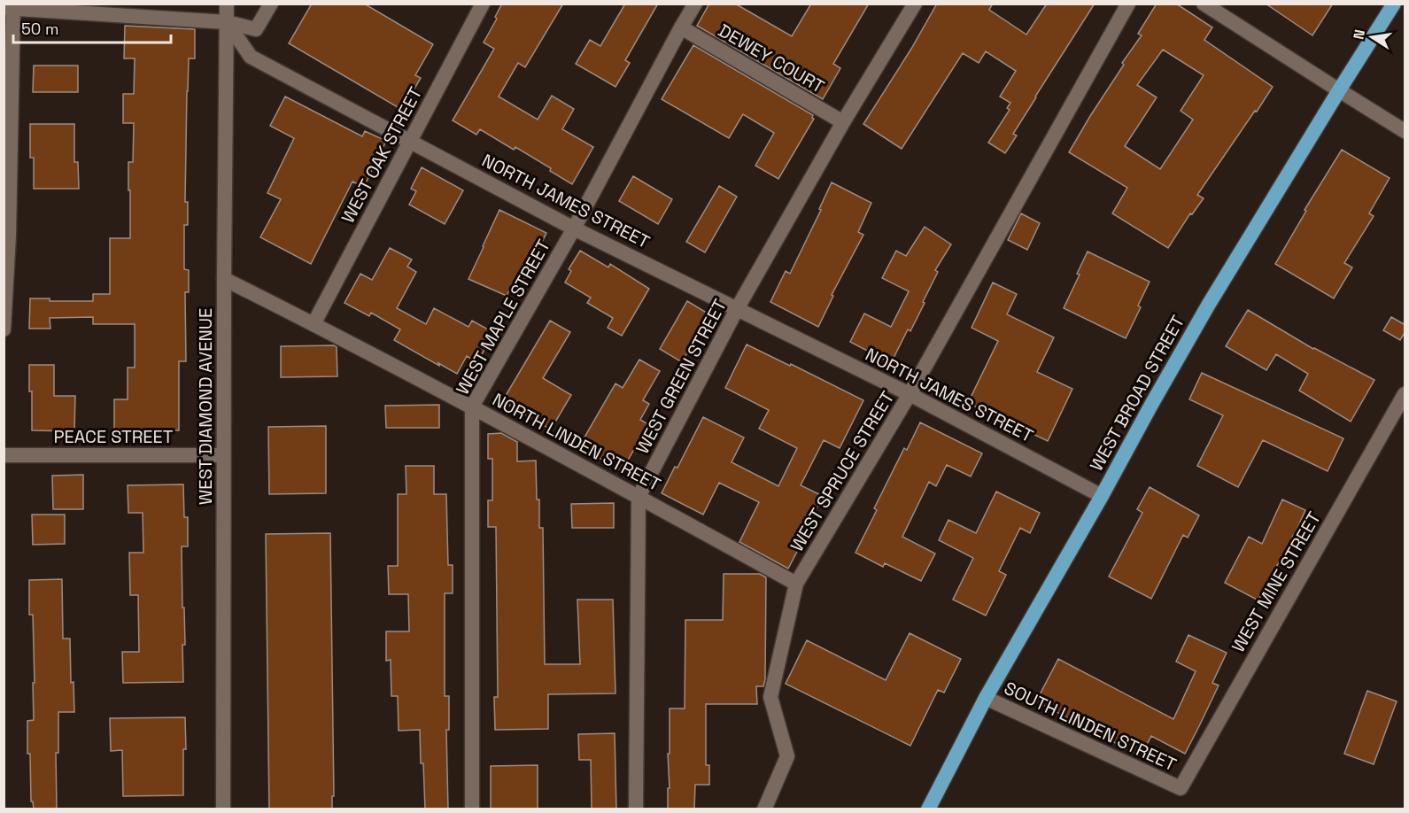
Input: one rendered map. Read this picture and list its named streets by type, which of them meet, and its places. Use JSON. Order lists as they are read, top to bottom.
{
  "streets": {
    "highway": ["WEST BROAD STREET"],
    "street": [
      "DEWEY COURT",
      "WEST OAK STREET",
      "NORTH JAMES STREET",
      "WEST MAPLE STREET",
      "WEST GREEN STREET",
      "WEST DIAMOND AVENUE",
      "PEACE STREET",
      "NORTH LINDEN STREET",
      "WEST SPRUCE STREET",
      "WEST MINE STREET",
      "SOUTH LINDEN STREET"
    ]
  },
  "crossings": [
    ["DEWEY COURT", "WEST MAPLE STREET"],
    ["DEWEY COURT", "WEST GREEN STREET"],
    ["WEST OAK STREET", "NORTH JAMES STREET"],
    ["WEST OAK STREET", "NORTH LINDEN STREET"],
    ["NORTH JAMES STREET", "WEST MAPLE STREET"],
    ["NORTH JAMES STREET", "WEST GREEN STREET"],
    ["NORTH JAMES STREET", "WEST BROAD STREET"],
    ["NORTH JAMES STREET", "WEST DIAMOND AVENUE"],
    ["NORTH JAMES STREET", "WEST SPRUCE STREET"],
    ["WEST MAPLE STREET", "NORTH LINDEN STREET"],
    ["WEST GREEN STREET", "NORTH LINDEN STREET"],
    ["WEST BROAD STREET", "SOUTH LINDEN STREET"],
    ["WEST DIAMOND AVENUE", "PEACE STREET"],
    ["WEST DIAMOND AVENUE", "NORTH LINDEN STREET"],
    ["NORTH LINDEN STREET", "WEST SPRUCE STREET"],
    ["WEST MINE STREET", "SOUTH LINDEN STREET"]
  ],
  "scale_bar": "50 m",
  "north": "left"
}
